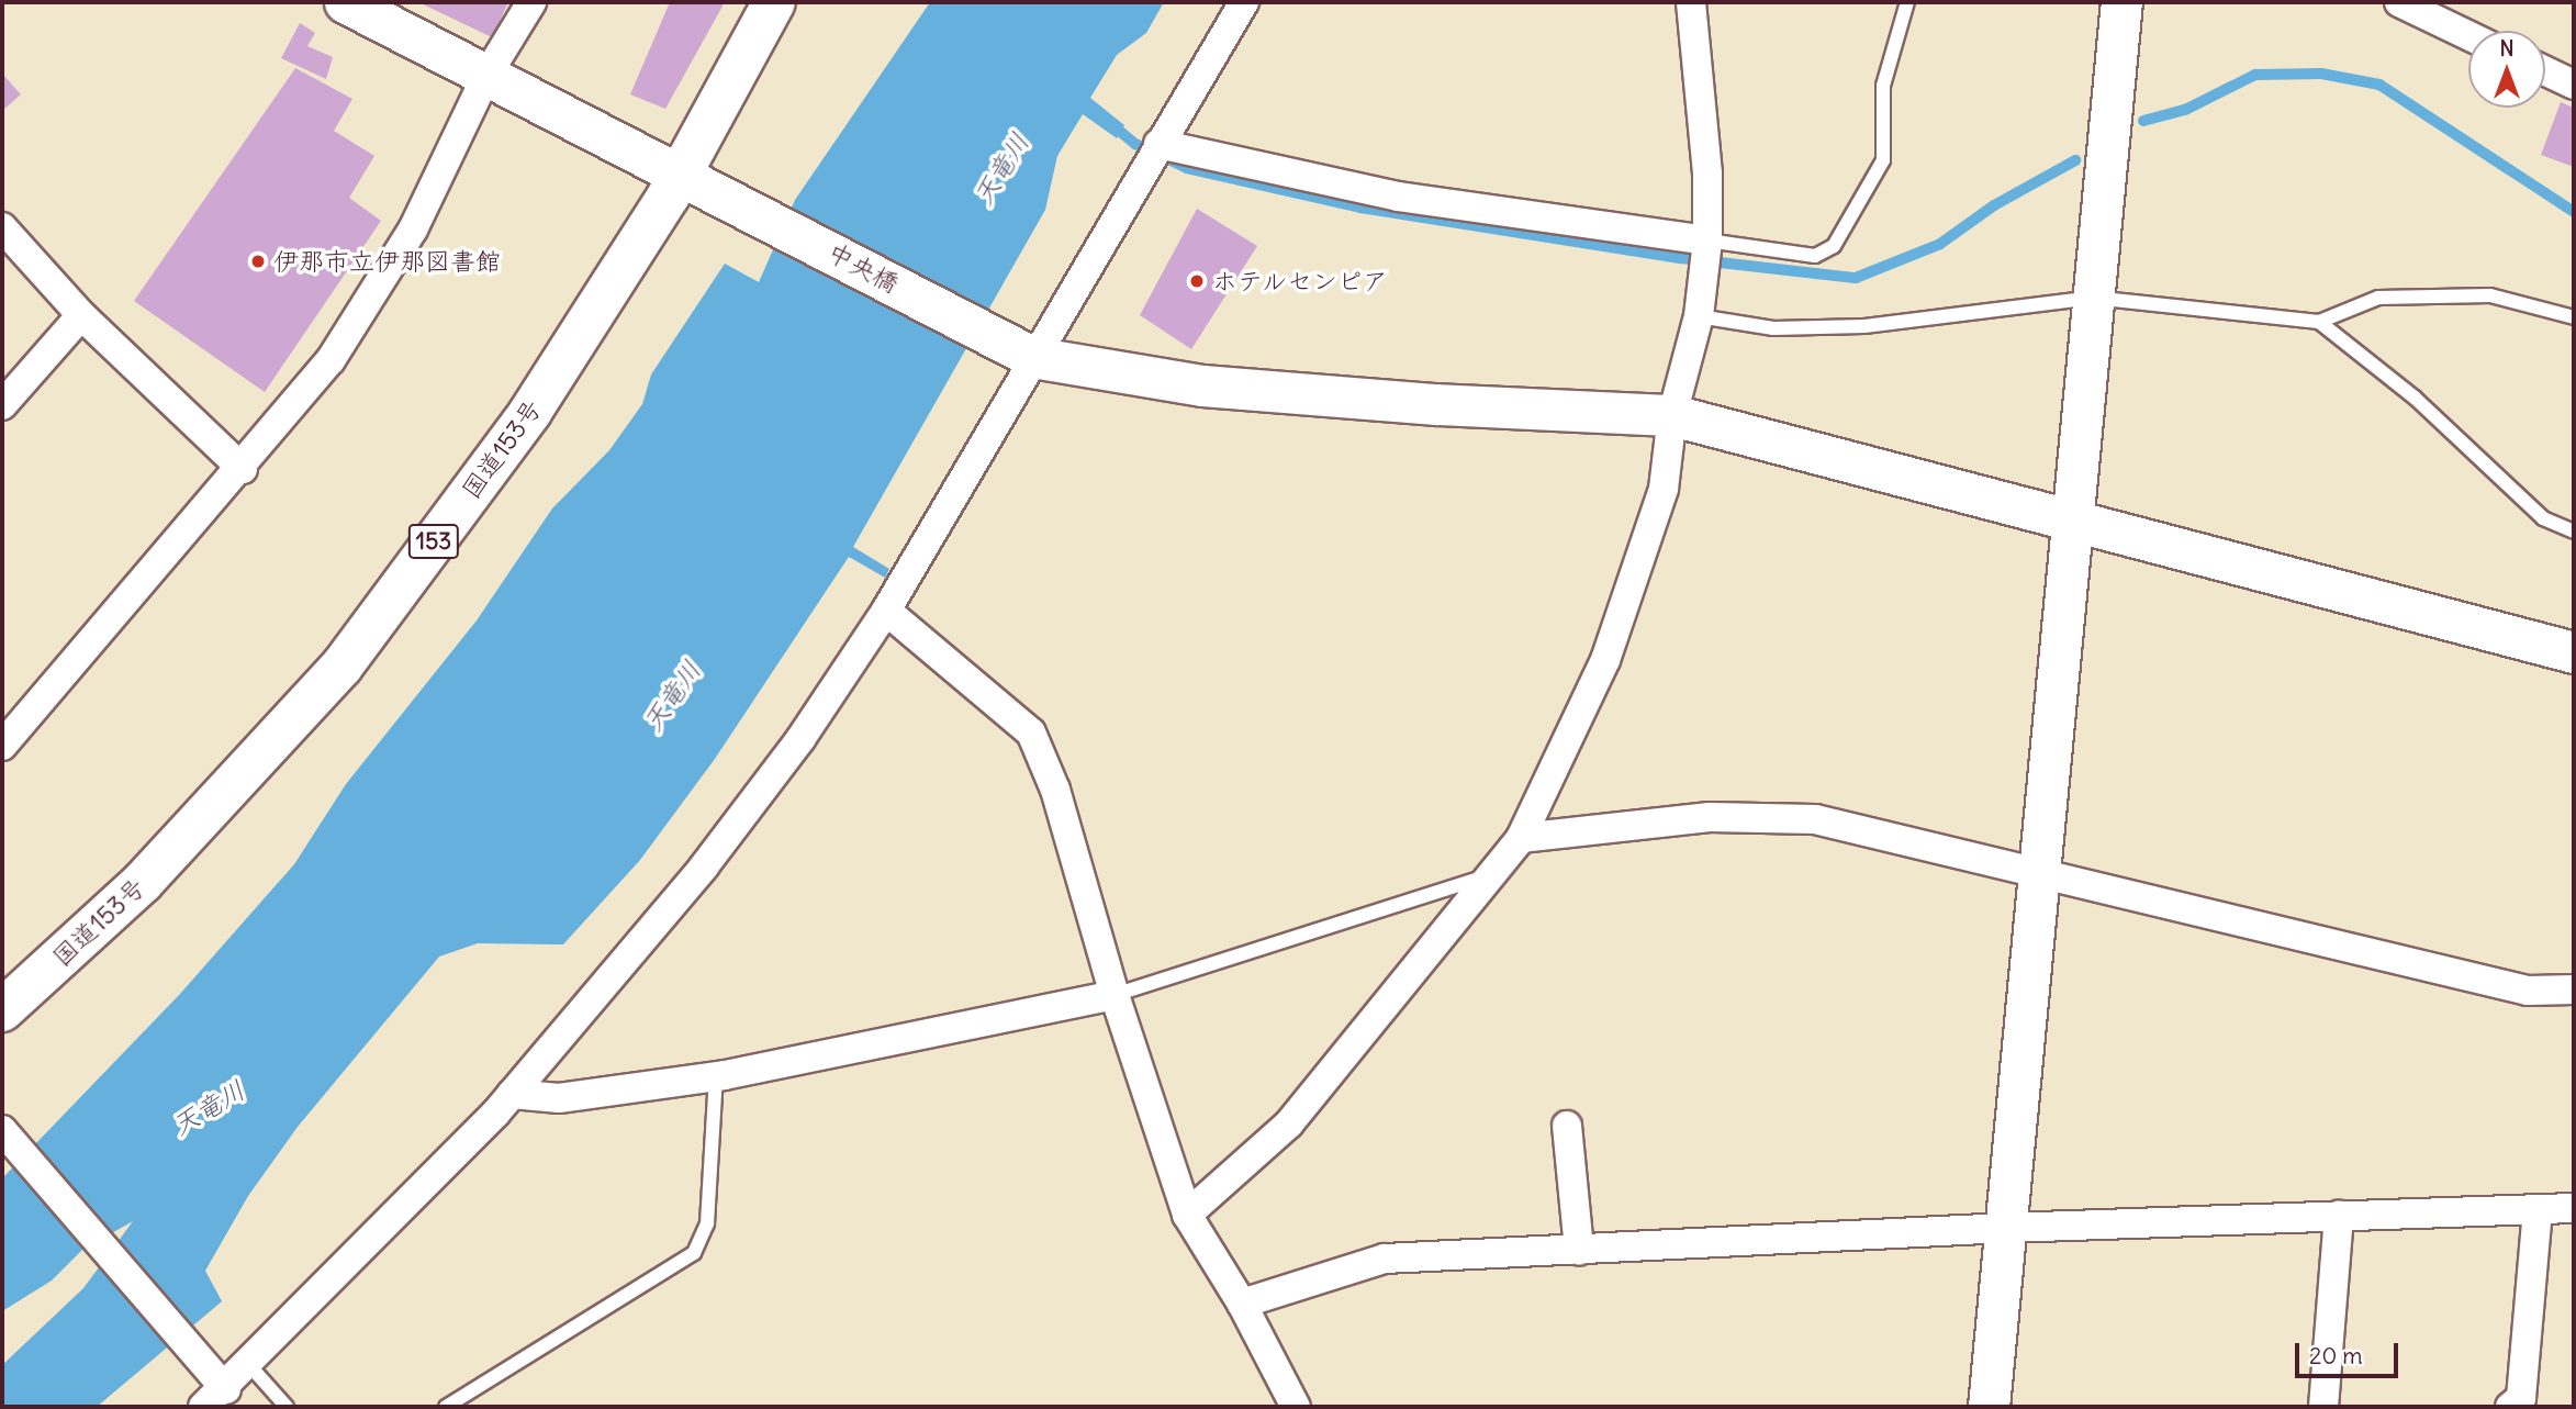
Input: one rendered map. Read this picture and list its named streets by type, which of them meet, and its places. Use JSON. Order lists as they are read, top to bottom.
{
  "streets": {
    "highway": ["国道153号", "153"],
    "street": ["中央橋"]
  },
  "crossings": [
    ["中央橋", "国道153号"]
  ],
  "water": ["天竜川"],
  "places": ["伊那市立伊那図書館", "ホテルセンピア"],
  "scale_bar": "20 m",
  "north": "top"
}
